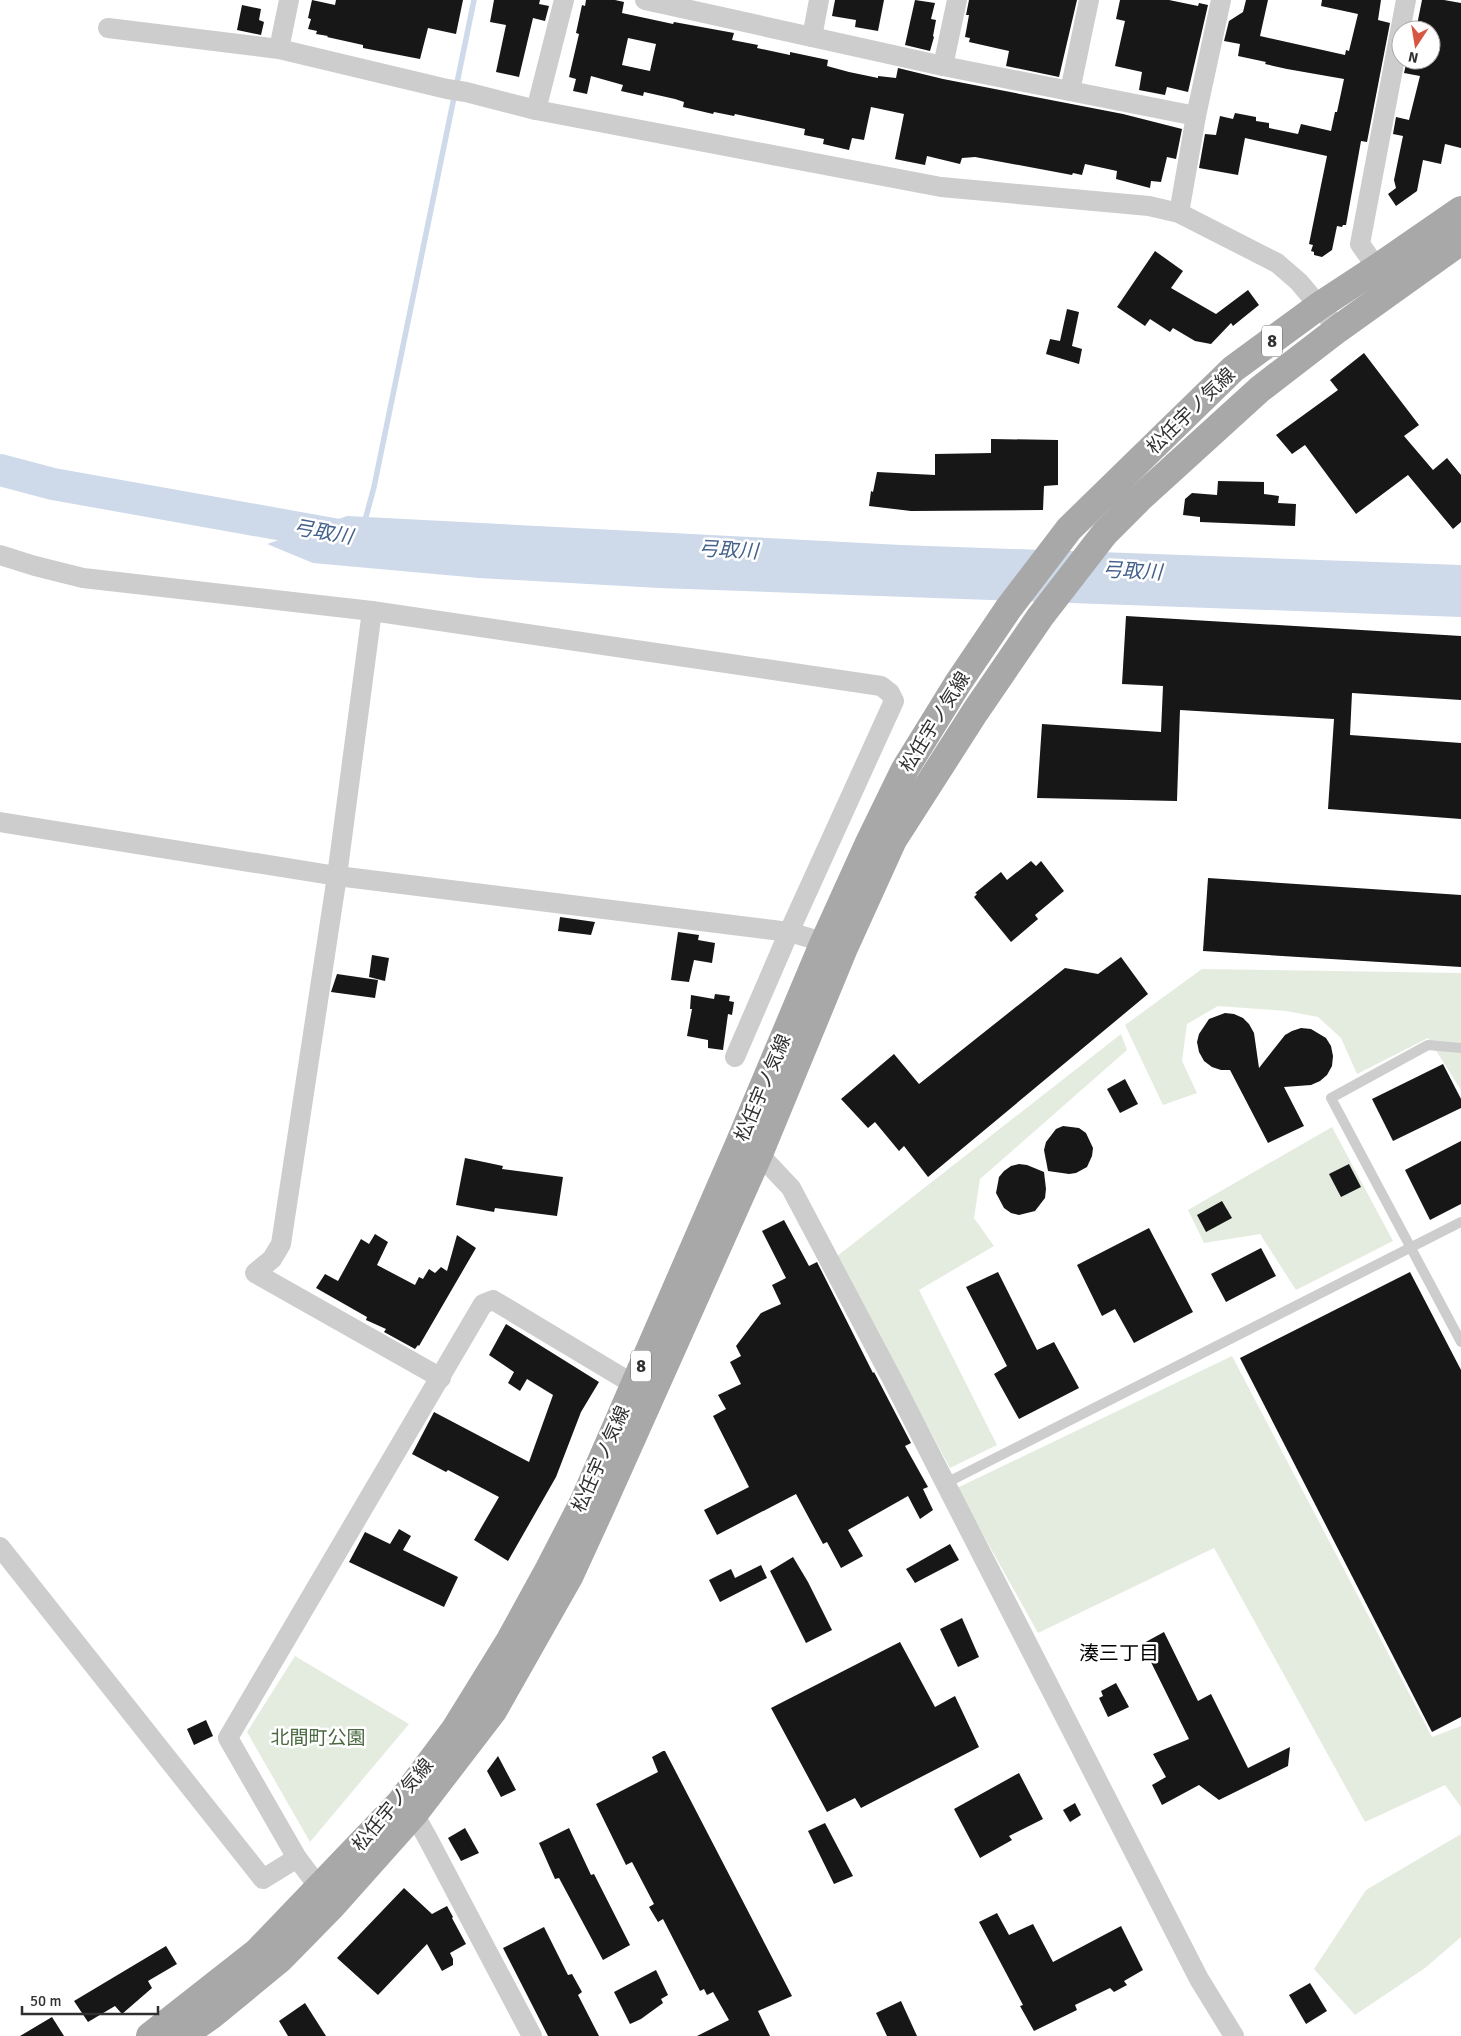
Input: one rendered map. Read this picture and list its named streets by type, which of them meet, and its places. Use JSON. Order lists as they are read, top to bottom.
{
  "streets": {
    "main road": ["8", "松任宇ノ気線"]
  },
  "districts": ["湊三丁目"],
  "water": ["弓取川"],
  "parks": ["北間町公園"],
  "scale_bar": "50 m",
  "north": "bottom"
}
